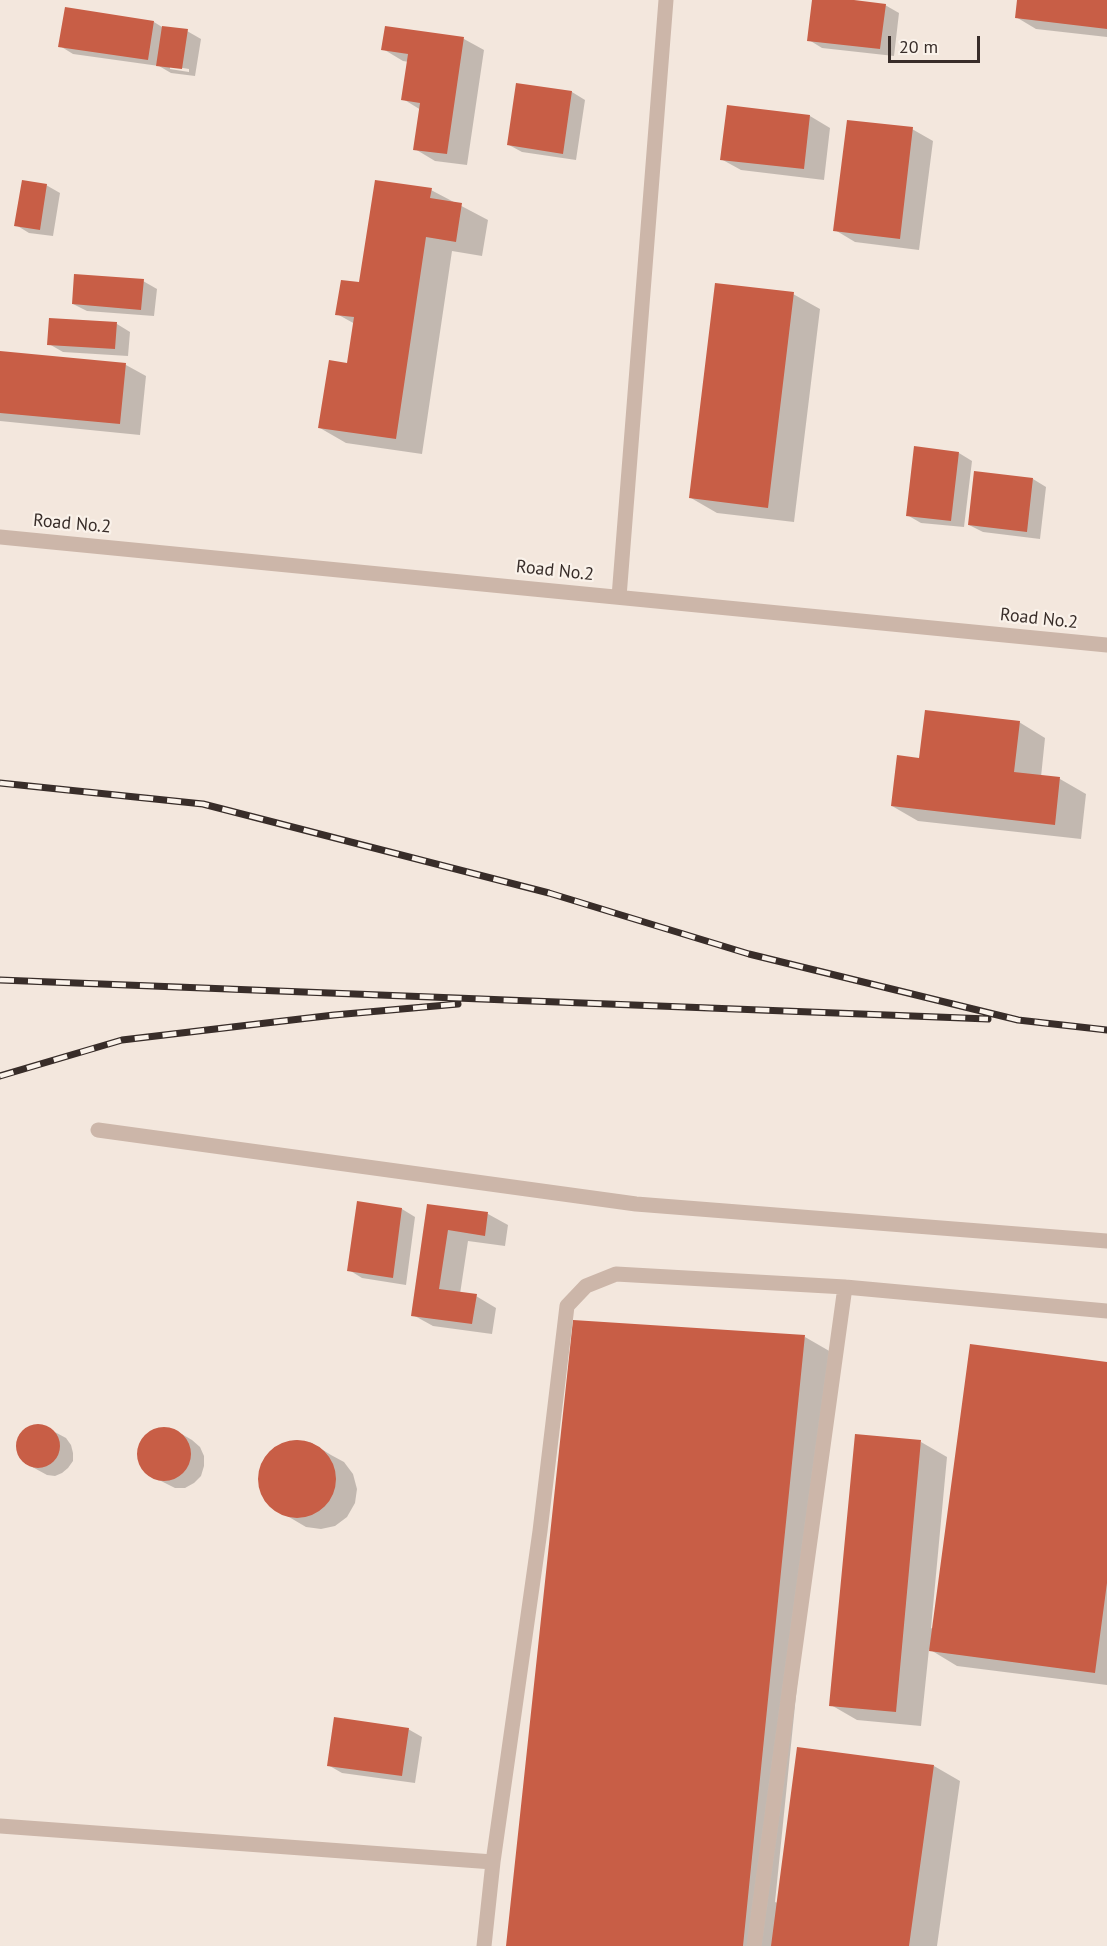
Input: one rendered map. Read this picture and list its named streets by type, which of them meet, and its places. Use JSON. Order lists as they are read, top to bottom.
{
  "streets": {
    "lane": ["Road No.2"]
  },
  "scale_bar": "20 m"
}
